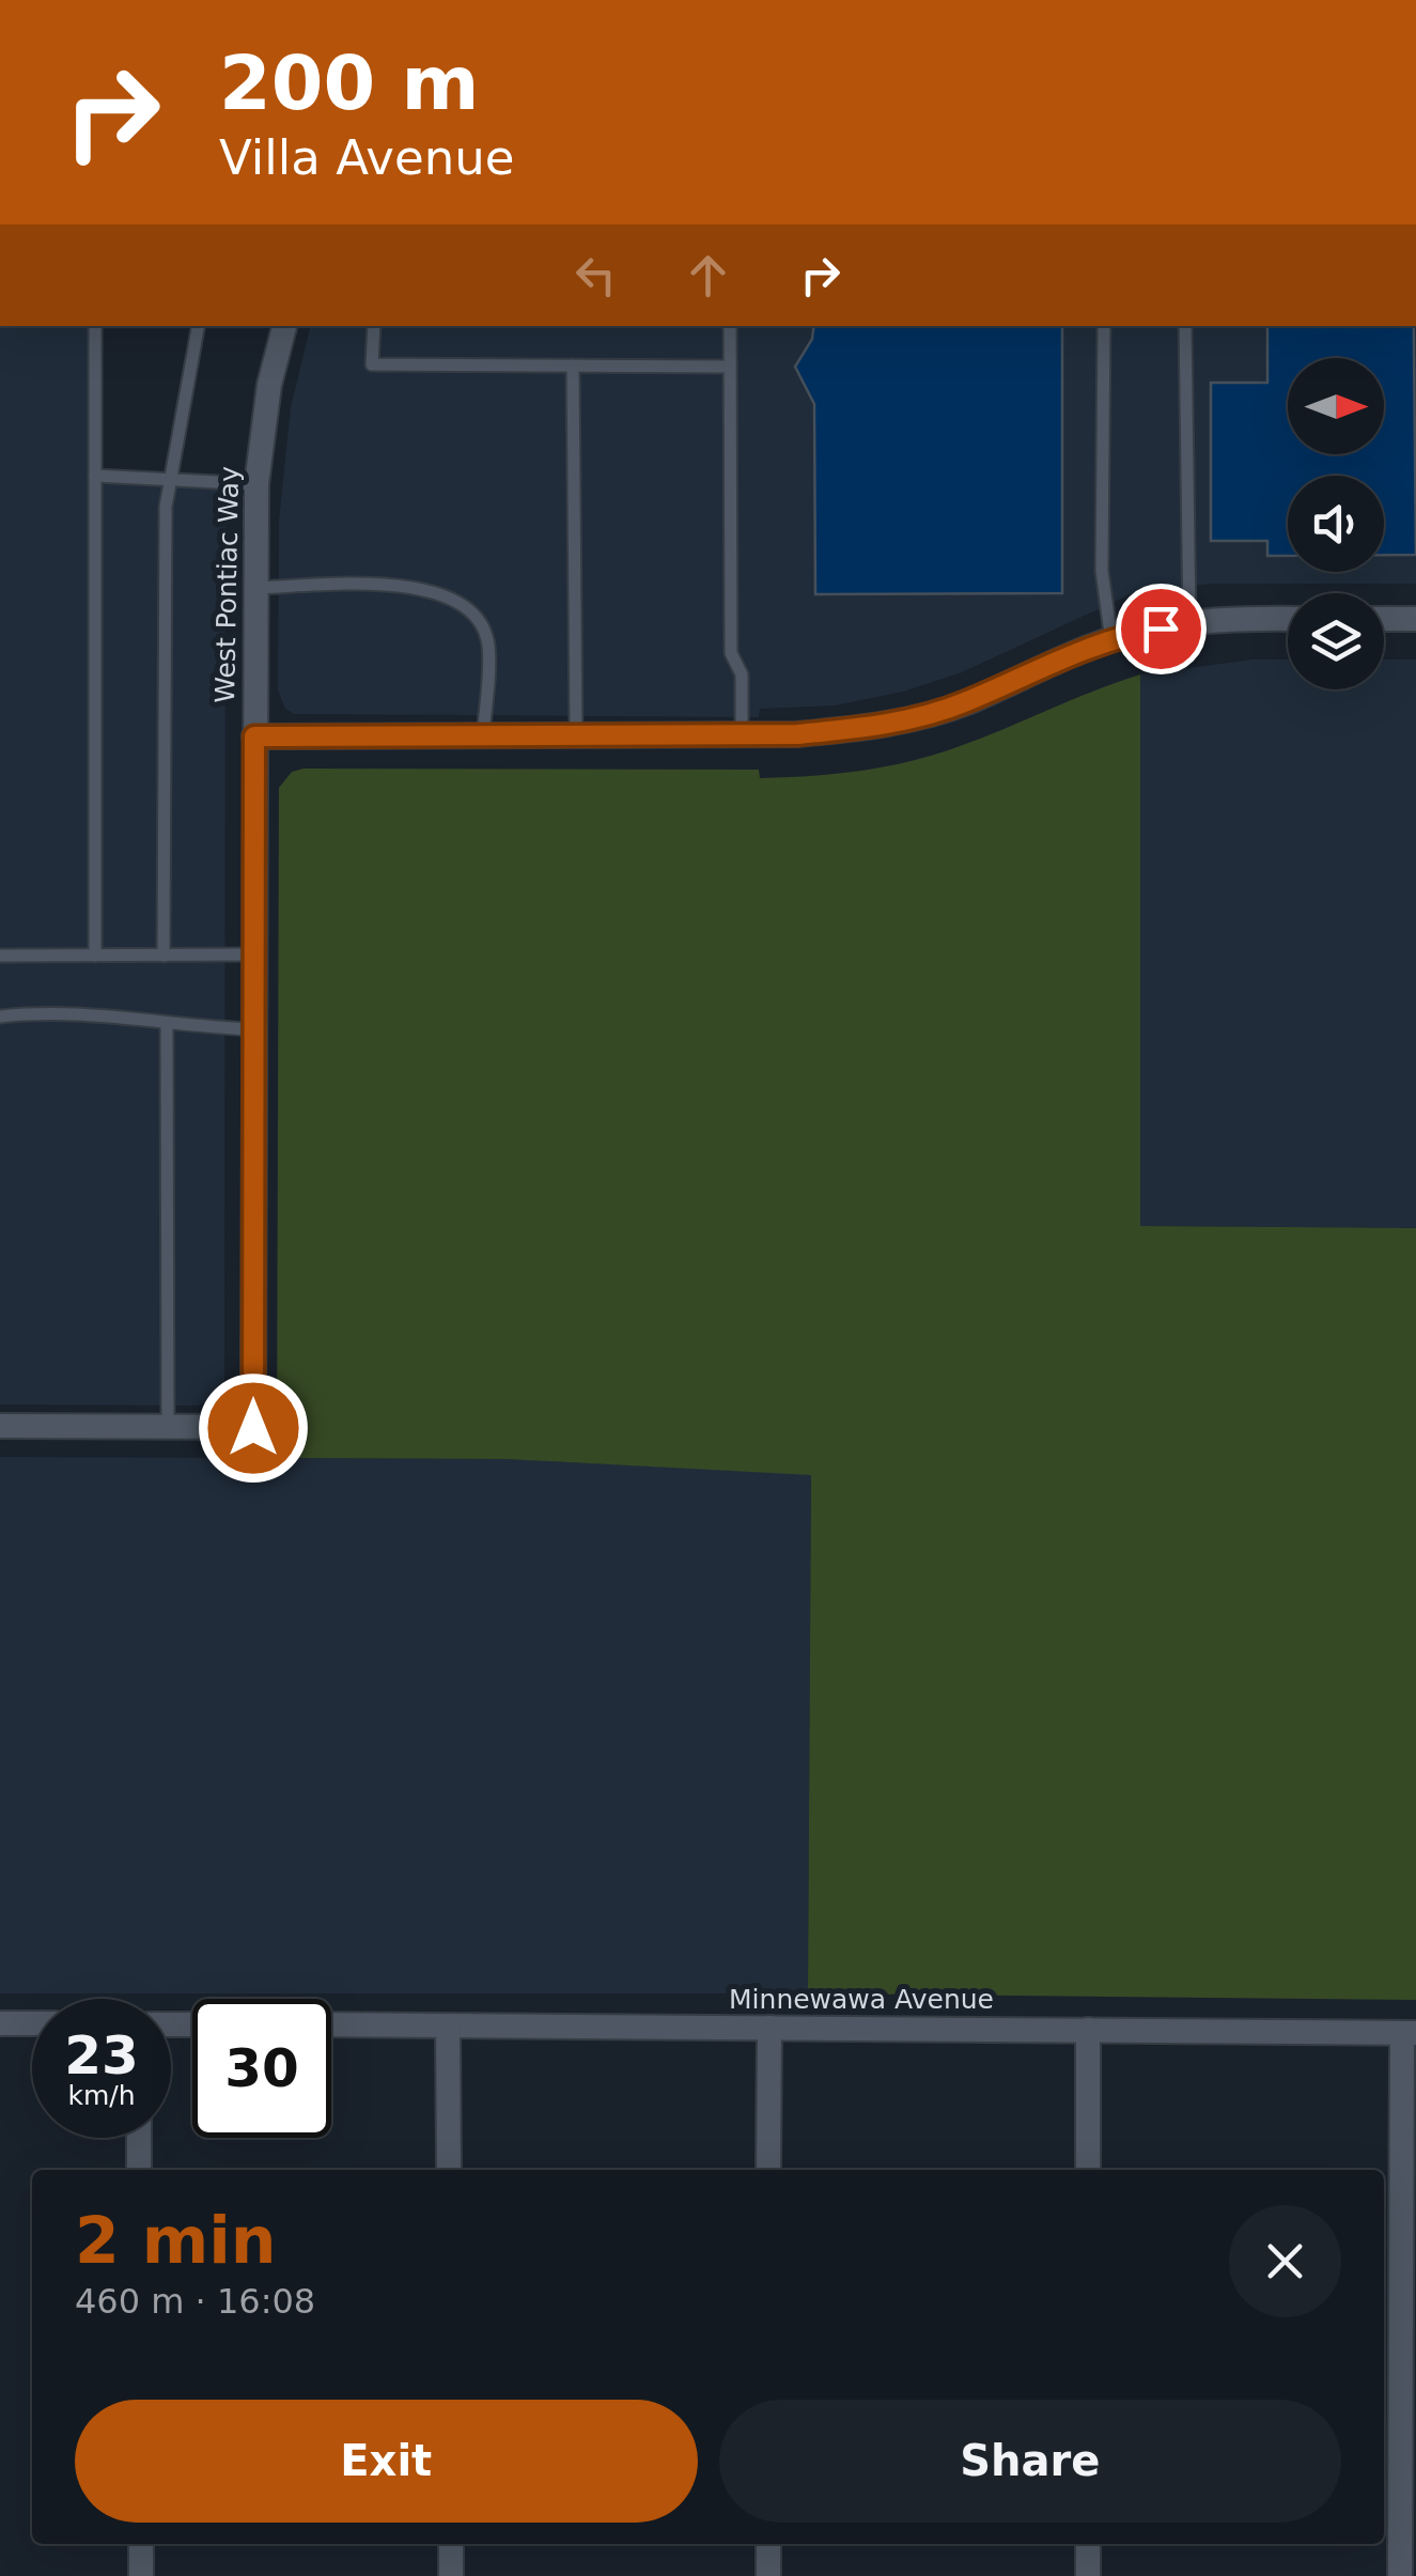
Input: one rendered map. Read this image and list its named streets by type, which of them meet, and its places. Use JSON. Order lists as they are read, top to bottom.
{
  "streets": {
    "street": ["West Pontiac Way", "Minnewawa Avenue"]
  },
  "north": "right",
  "page": {
    "turn": ["200 m", "Villa Avenue"],
    "speed": "23 km/h",
    "limit": "30",
    "heading": ["2 min", "460 m · 16:08"],
    "buttons": ["Exit", "Share"]
  }
}
